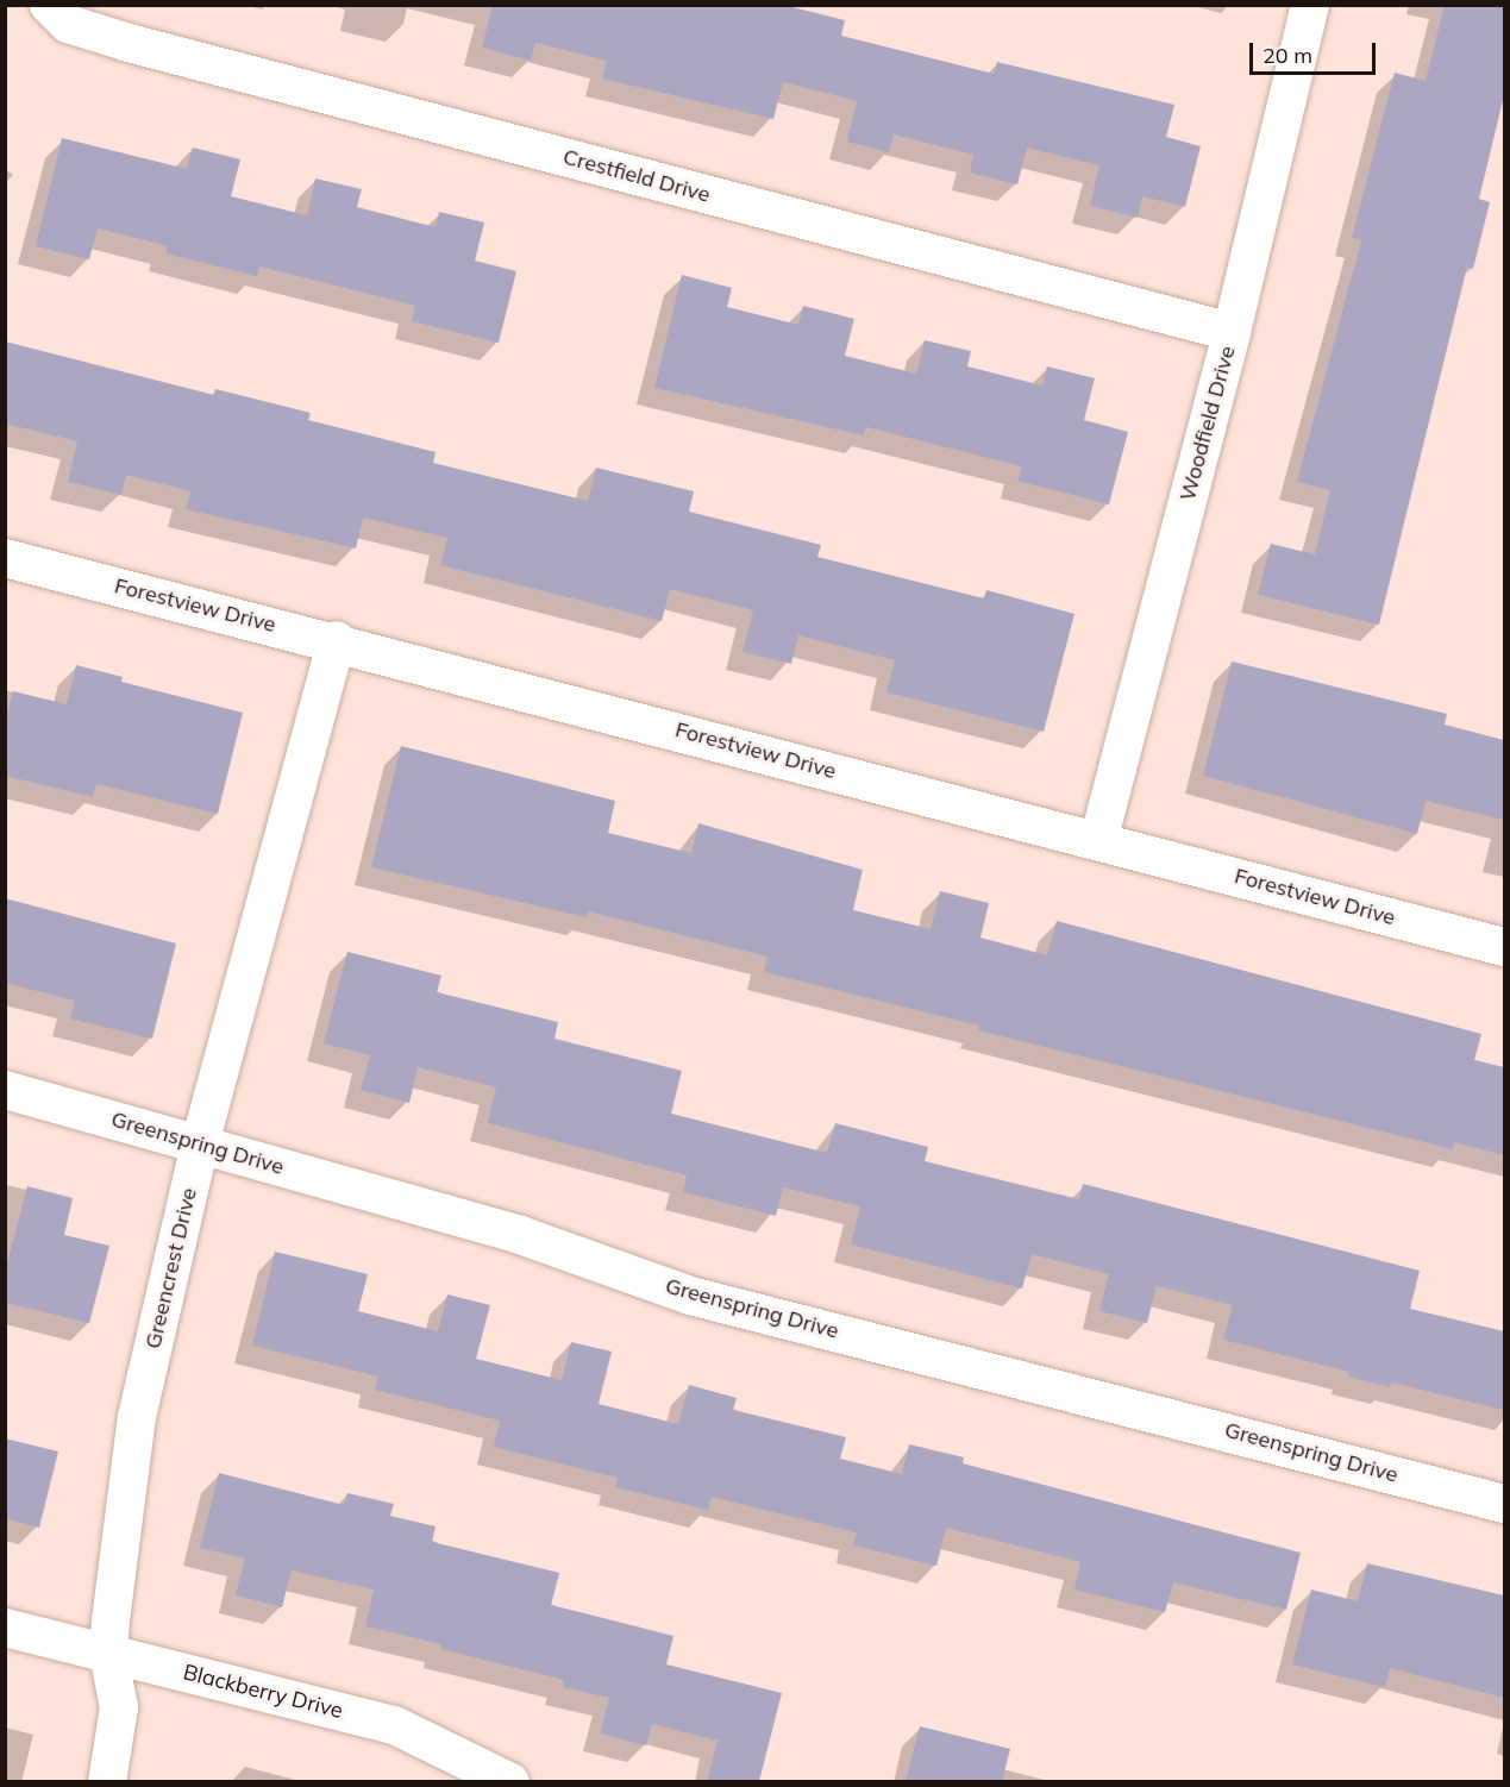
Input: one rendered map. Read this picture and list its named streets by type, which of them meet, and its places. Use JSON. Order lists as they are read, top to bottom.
{
  "streets": {
    "street": [
      "Crestfield Drive",
      "Woodfield Drive",
      "Forestview Drive",
      "Greenspring Drive",
      "Greencrest Drive",
      "Blackberry Drive"
    ]
  },
  "crossings": [
    ["Crestfield Drive", "Woodfield Drive"],
    ["Woodfield Drive", "Forestview Drive"],
    ["Forestview Drive", "Greencrest Drive"],
    ["Greenspring Drive", "Greencrest Drive"],
    ["Greencrest Drive", "Blackberry Drive"]
  ],
  "scale_bar": "20 m"
}
